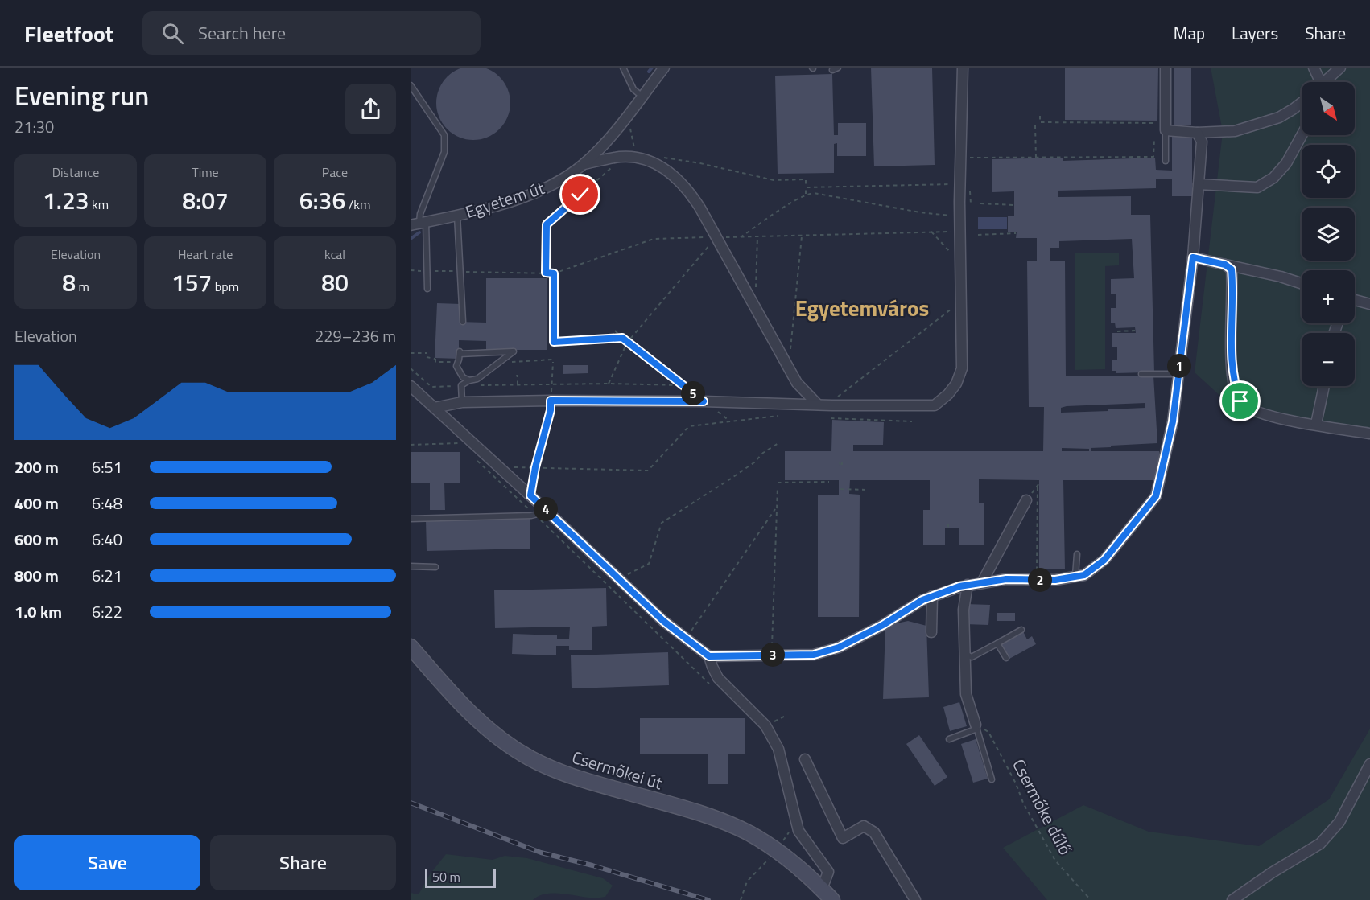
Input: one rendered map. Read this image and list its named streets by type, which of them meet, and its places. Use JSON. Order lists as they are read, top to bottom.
{
  "streets": {
    "main road": ["Csermőkei út"],
    "street": ["Egyetem út"],
    "path": ["Csermőke dűlő"]
  },
  "districts": ["Egyetemváros"],
  "scale_bar": "50 m",
  "north": "bottom right",
  "page": {
    "header": "Fleetfoot",
    "search": "Search here",
    "nav": ["Map", "Layers", "Share"],
    "heading": ["Evening run", "21:30"],
    "map_buttons": ["+", "−"],
    "stats": [
      ["Distance", "1.23 km"],
      ["Time", "8:07"],
      ["Pace", "6:36 /km"],
      ["Elevation", "8 m"],
      ["Heart rate", "157 bpm"],
      ["kcal", "80"]
    ],
    "chart": ["Elevation", "229–236 m"],
    "pins": [
      "1",
      "5",
      "4",
      "2",
      "3"
    ],
    "list": [
      {
        "name": "200 m",
        "note": "6:51"
      },
      {
        "name": "400 m",
        "note": "6:48"
      },
      {
        "name": "600 m",
        "note": "6:40"
      },
      {
        "name": "800 m",
        "note": "6:21"
      },
      {
        "name": "1.0 km",
        "note": "6:22"
      }
    ],
    "buttons": ["Save", "Share"],
    "scale": "50 m"
  }
}
